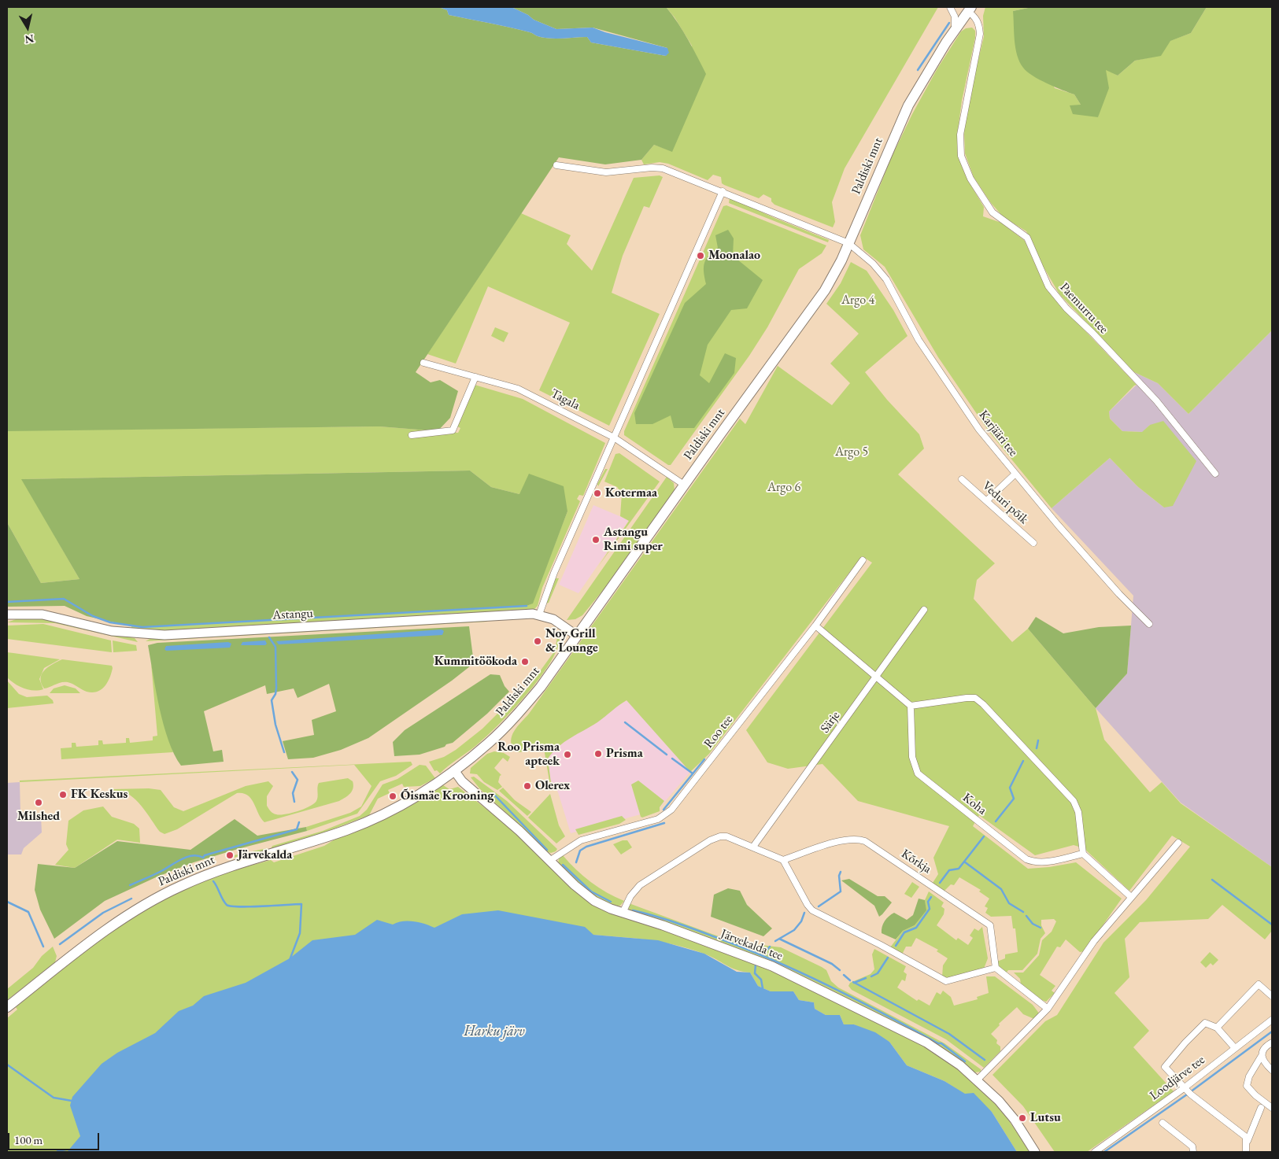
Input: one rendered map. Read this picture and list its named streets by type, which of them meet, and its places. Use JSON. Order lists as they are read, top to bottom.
{
  "streets": {
    "main road": ["Paldiski mnt"],
    "street": [
      "Paemurru tee",
      "Tagala",
      "Karjääri tee",
      "Veduri põik",
      "Astangu",
      "Särje",
      "Roo tee",
      "Koha",
      "Kõrkja",
      "Järvekalda tee",
      "Loodjärve tee"
    ]
  },
  "crossings": [
    ["Paldiski mnt", "Paemurru tee"],
    ["Paldiski mnt", "Tagala"],
    ["Paldiski mnt", "Karjääri tee"],
    ["Paldiski mnt", "Astangu"],
    ["Paldiski mnt", "Järvekalda tee"],
    ["Roo tee", "Järvekalda tee"]
  ],
  "water": ["Harku järv"],
  "parks": ["Argo 4", "Argo 5", "Argo 6"],
  "places": [
    "Moonalao",
    "Kotermaa",
    "Astangu Rimi super",
    "Noy Grill & Lounge",
    "Kummitöökoda",
    "Prisma",
    "Roo Prisma apteek",
    "Olerex",
    "FK Keskus",
    "Õismäe Krooning",
    "Milshed",
    "Järvekalda",
    "Lutsu"
  ],
  "scale_bar": "100 m",
  "north": "bottom"
}
